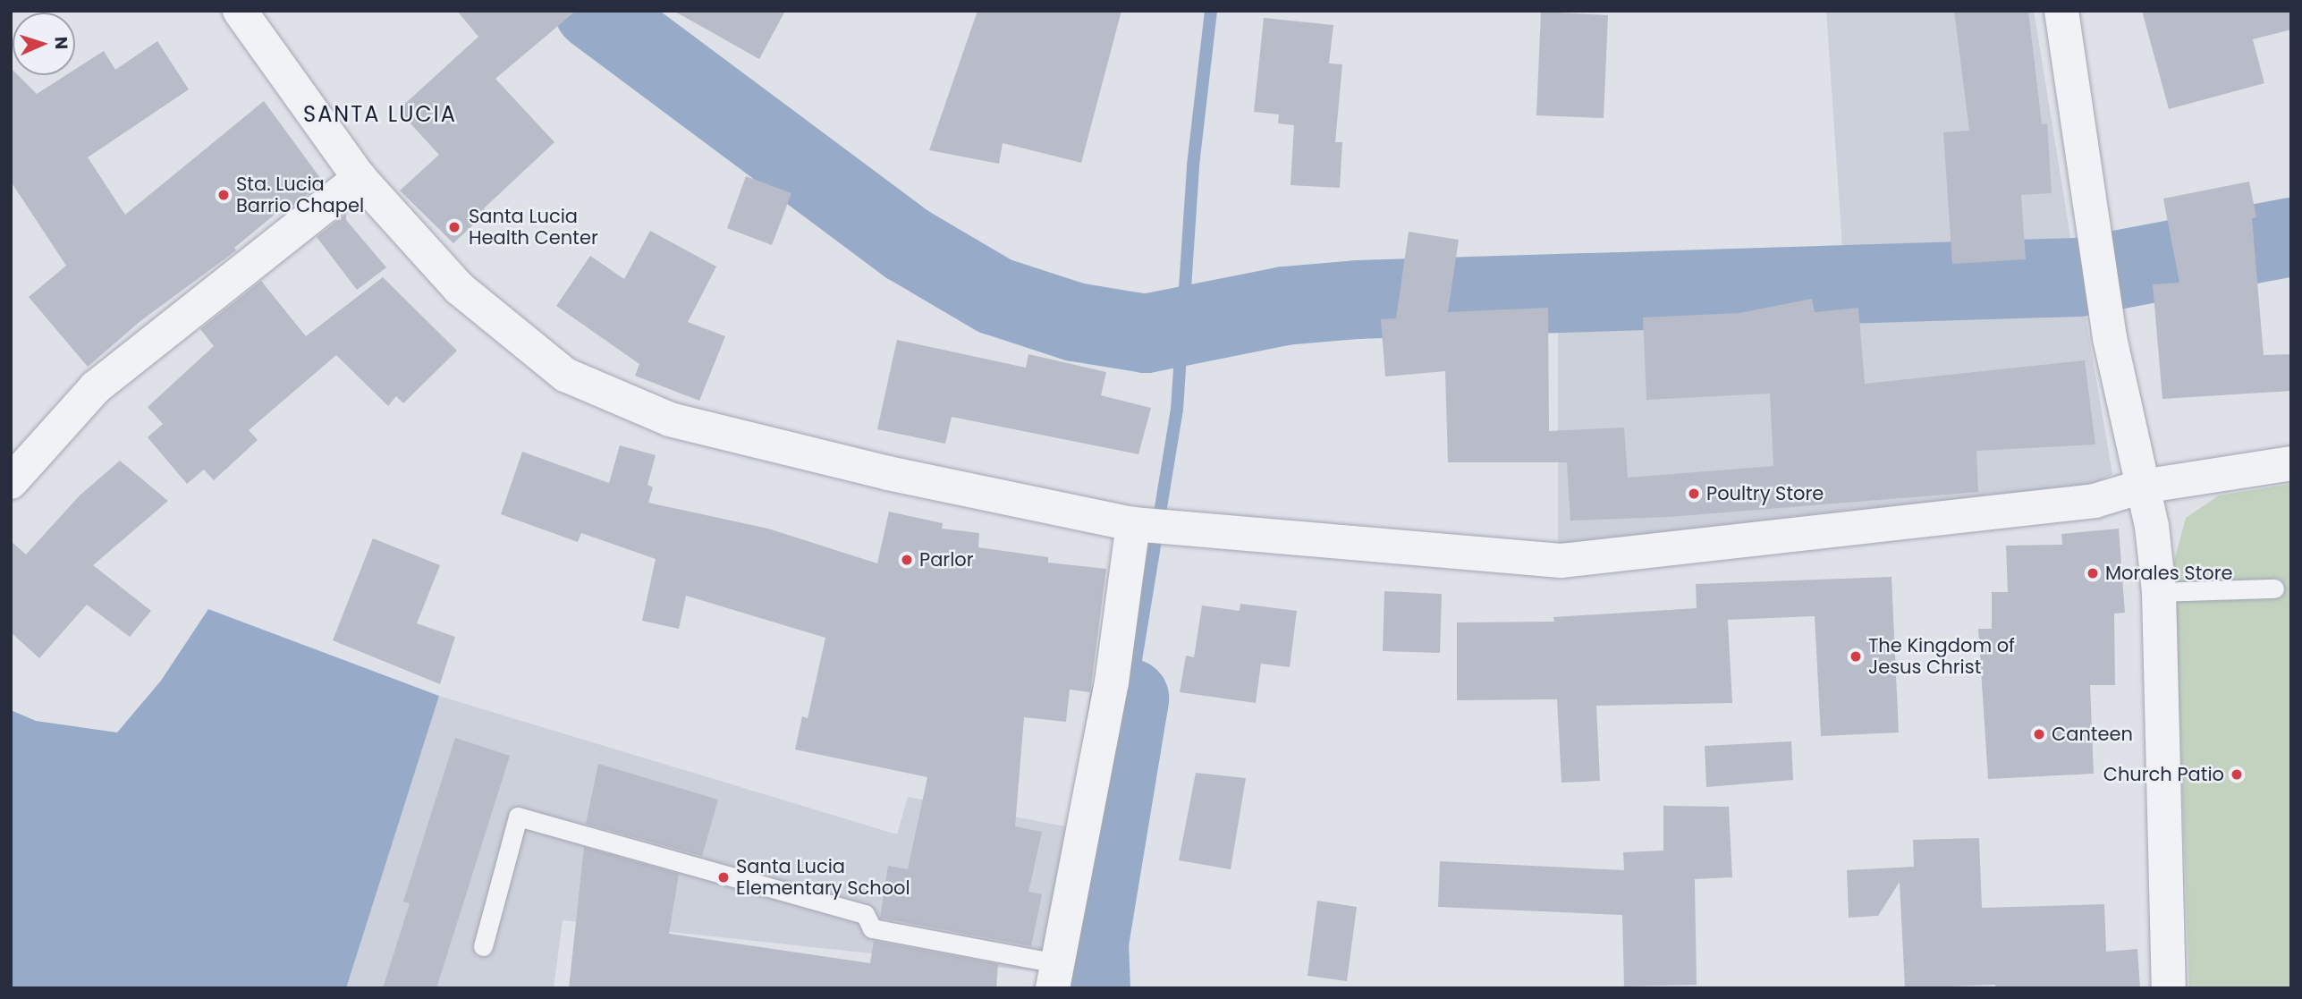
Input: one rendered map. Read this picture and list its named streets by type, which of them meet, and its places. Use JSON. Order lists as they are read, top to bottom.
{
  "districts": ["SANTA LUCIA"],
  "places": [
    "Sta. Lucia Barrio Chapel",
    "Santa Lucia Health Center",
    "Poultry Store",
    "Parlor",
    "Morales Store",
    "The Kingdom of Jesus Christ",
    "Canteen",
    "Church Patio",
    "Santa Lucia Elementary School"
  ],
  "north": "right"
}
